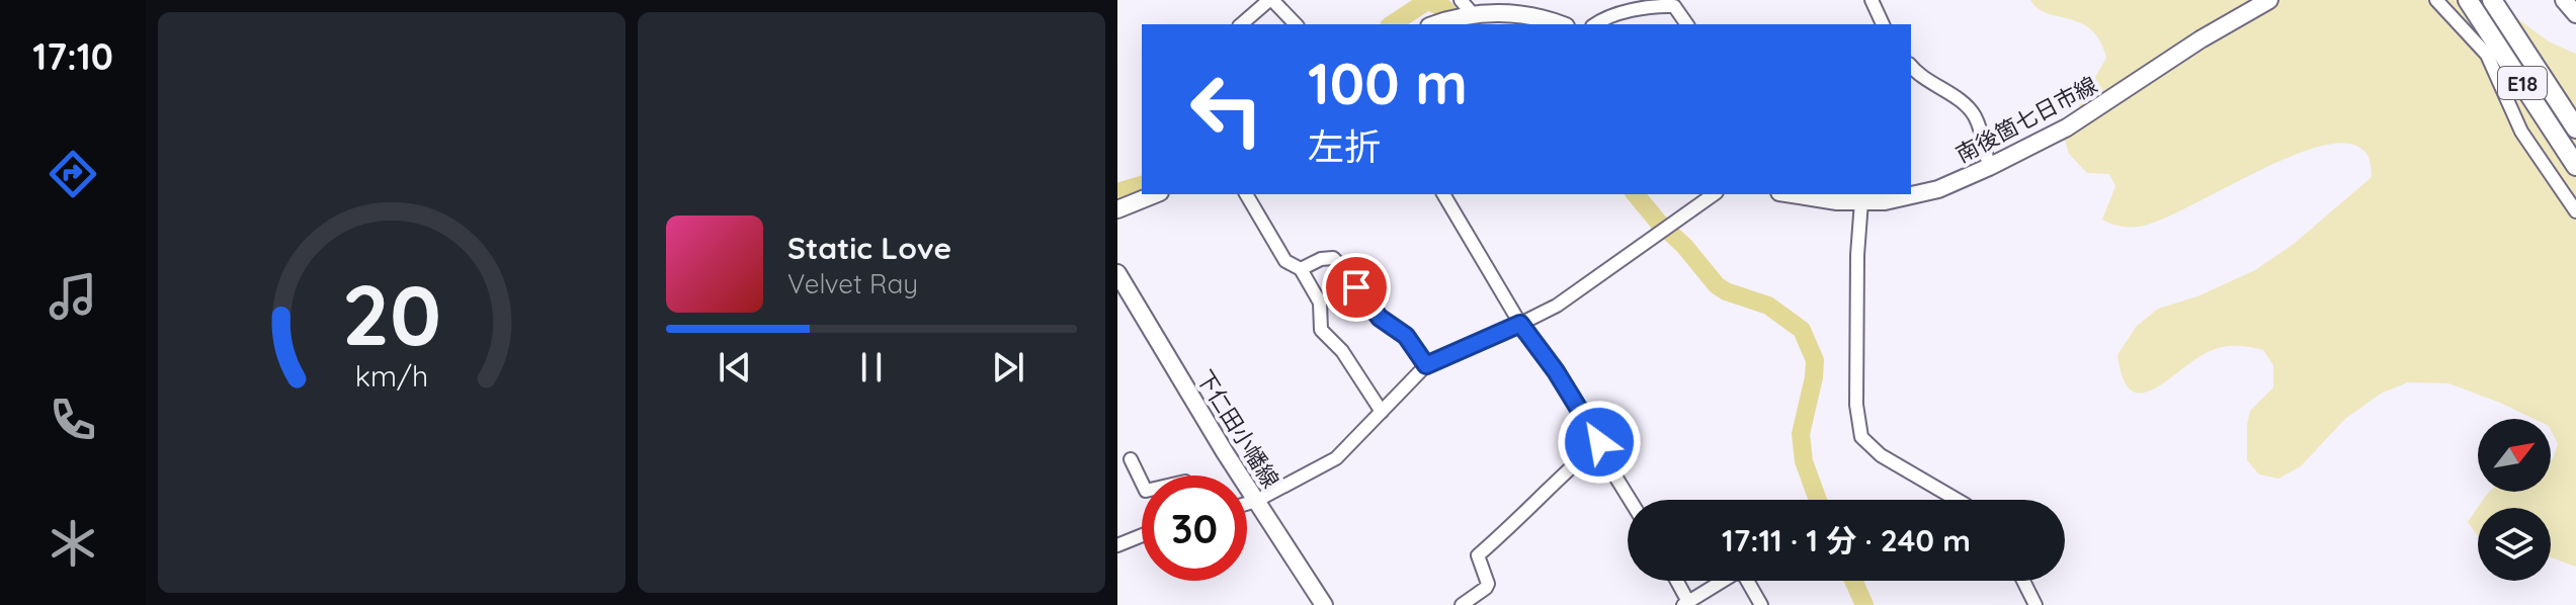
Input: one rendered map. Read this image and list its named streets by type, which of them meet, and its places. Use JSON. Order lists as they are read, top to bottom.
{
  "streets": {
    "highway": ["E18"],
    "main road": ["南後箇七日市線", "下仁田小幡線"]
  },
  "north": "top right",
  "page": {
    "tabs": "17:10",
    "turn": ["100 m", "左折"],
    "song": ["Static Love", "Velvet Ray"],
    "limit": "30",
    "trip": "17:11 · 1 分 · 240 m",
    "gauge": ["20", "km/h"]
  }
}
